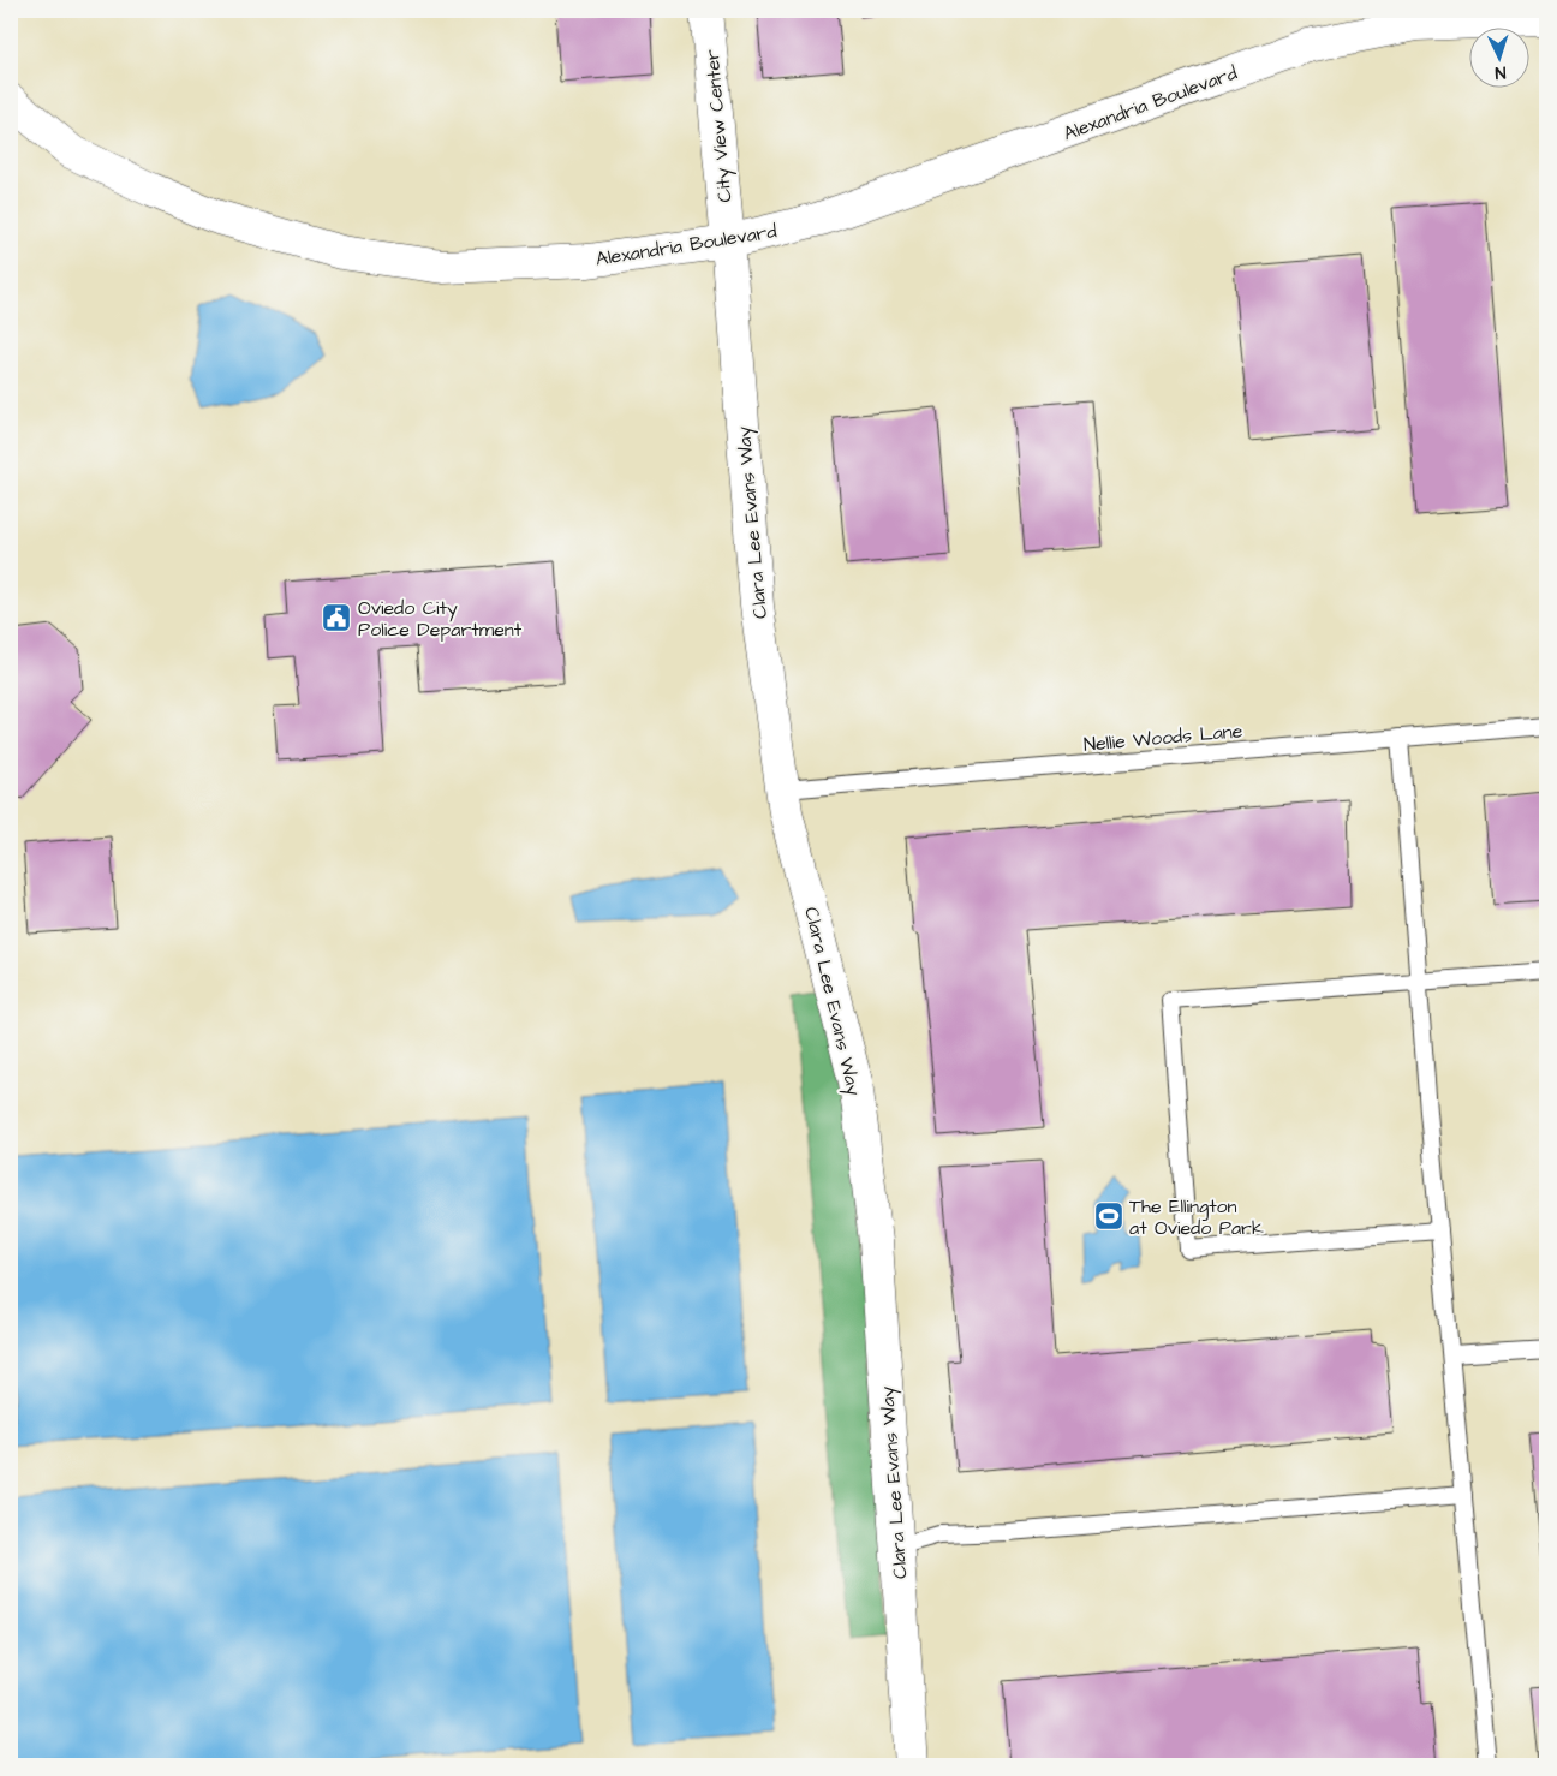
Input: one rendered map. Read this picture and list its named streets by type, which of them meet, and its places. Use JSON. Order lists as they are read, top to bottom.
{
  "streets": {
    "street": ["Alexandria Boulevard", "City View Center", "Clara Lee Evans Way"],
    "lane": ["Nellie Woods Lane"]
  },
  "crossings": [
    ["Alexandria Boulevard", "City View Center"],
    ["Alexandria Boulevard", "Clara Lee Evans Way"],
    ["City View Center", "Clara Lee Evans Way"],
    ["Clara Lee Evans Way", "Nellie Woods Lane"]
  ],
  "places": {
    "public building": ["Oviedo City Police Department"],
    "sports": ["The Ellington at Oviedo Park"]
  },
  "north": "bottom"
}
